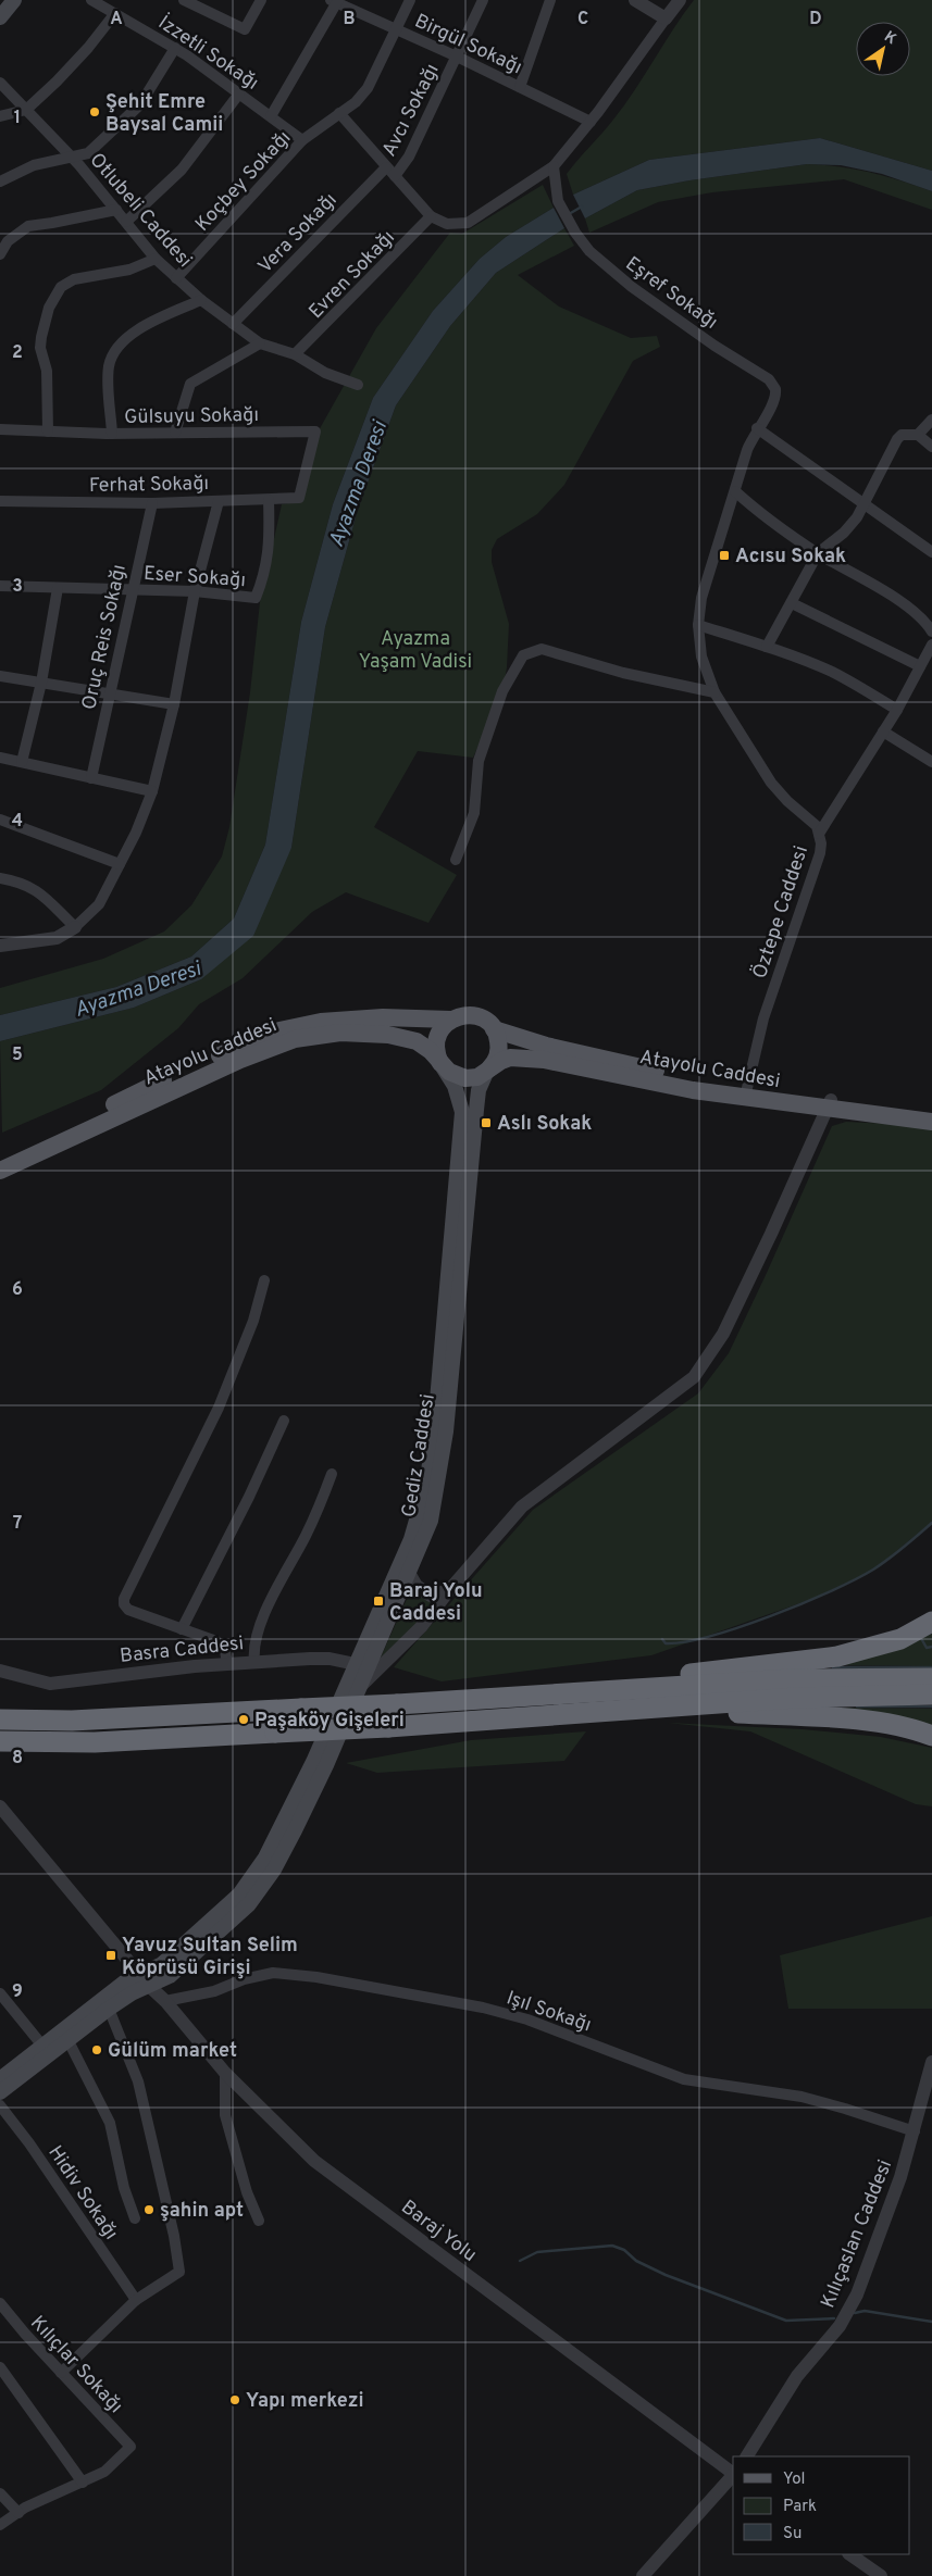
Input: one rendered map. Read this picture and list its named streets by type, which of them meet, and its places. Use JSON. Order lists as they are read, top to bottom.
{
  "streets": {
    "main road": ["Atayolu Caddesi", "Gediz Caddesi"],
    "street": [
      "Birgül Sokağı",
      "İzzetli Sokağı",
      "Avcı Sokağı",
      "Koçbey Sokağı",
      "Otlubeli Caddesi",
      "Vera Sokağı",
      "Evren Sokağı",
      "Eşref Sokağı",
      "Gülsuyu Sokağı",
      "Ferhat Sokağı",
      "Eser Sokağı",
      "Oruç Reis Sokağı",
      "Öztepe Caddesi",
      "Basra Caddesi",
      "Işıl Sokağı",
      "Hidiv Sokağı",
      "Baraj Yolu",
      "Kılıçaslan Caddesi",
      "Kılıçlar Sokağı"
    ]
  },
  "crossings": [
    ["Birgül Sokağı", "Avcı Sokağı"],
    ["Birgül Sokağı", "Koçbey Sokağı"],
    ["İzzetli Sokağı", "Koçbey Sokağı"],
    ["Koçbey Sokağı", "Otlubeli Caddesi"],
    ["Otlubeli Caddesi", "Vera Sokağı"],
    ["Otlubeli Caddesi", "Evren Sokağı"],
    ["Eşref Sokağı", "Öztepe Caddesi"],
    ["Gülsuyu Sokağı", "Ferhat Sokağı"],
    ["Ferhat Sokağı", "Eser Sokağı"],
    ["Ferhat Sokağı", "Oruç Reis Sokağı"],
    ["Eser Sokağı", "Oruç Reis Sokağı"],
    ["Öztepe Caddesi", "Atayolu Caddesi"],
    ["Atayolu Caddesi", "Gediz Caddesi"],
    ["Gediz Caddesi", "Basra Caddesi"],
    ["Gediz Caddesi", "Baraj Yolu"],
    ["Işıl Sokağı", "Baraj Yolu"],
    ["Işıl Sokağı", "Kılıçaslan Caddesi"]
  ],
  "water": ["Ayazma Deresi"],
  "parks": ["Ayazma Yaşam Vadisi"],
  "places": {
    "other": [
      "Şehit Emre Baysal Camii",
      "Paşaköy Gişeleri",
      "Gülüm market",
      "şahin apt",
      "Yapı merkezi"
    ],
    "transit": [
      "Acısu Sokak",
      "Aslı Sokak",
      "Baraj Yolu Caddesi",
      "Yavuz Sultan Selim Köprüsü Girişi"
    ]
  },
  "legend": ["Yol", "Park", "Su"],
  "north": "top right",
  "grid": {
    "columns": [
      "A",
      "B",
      "C",
      "D"
    ],
    "rows": [
      "1",
      "2",
      "3",
      "4",
      "5",
      "6",
      "7",
      "8",
      "9"
    ]
  }
}
